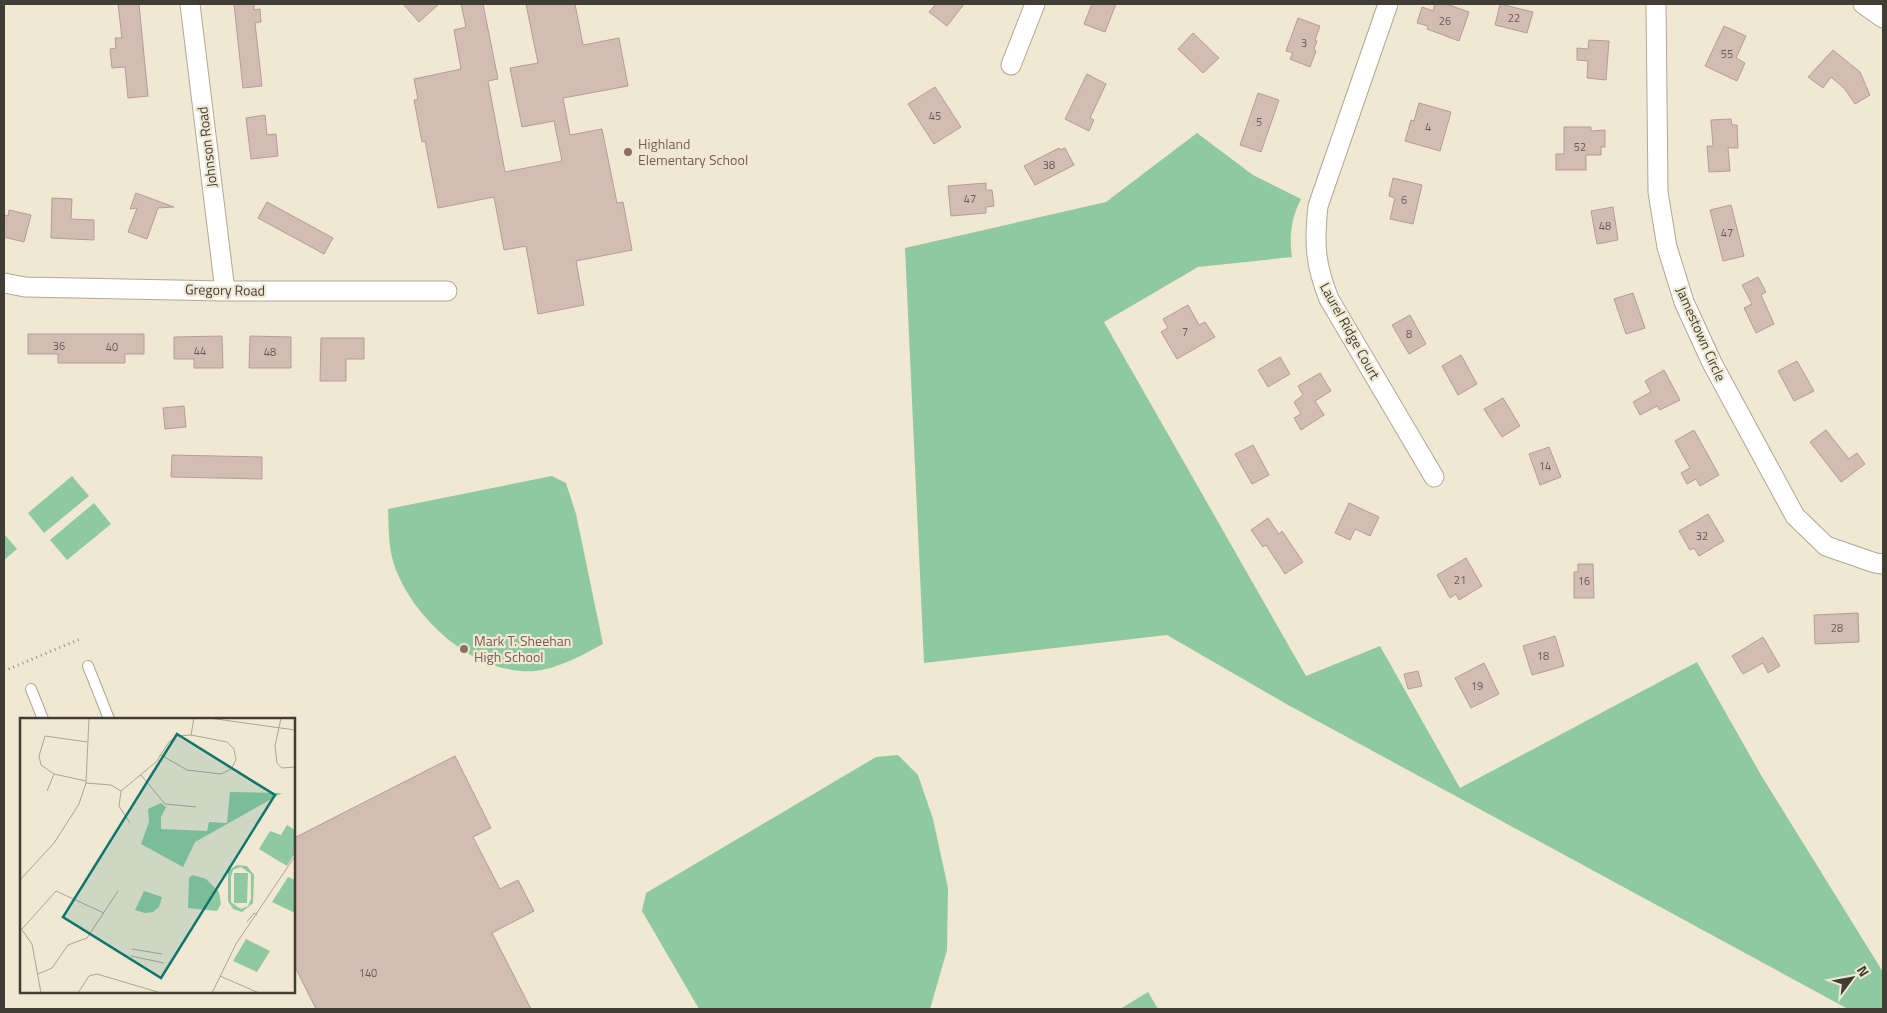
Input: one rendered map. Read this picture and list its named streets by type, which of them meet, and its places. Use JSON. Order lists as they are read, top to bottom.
{
  "streets": {
    "street": [
      "Johnson Road",
      "Gregory Road",
      "Laurel Ridge Court",
      "Jamestown Circle"
    ]
  },
  "crossings": [
    ["Johnson Road", "Gregory Road"]
  ],
  "places": ["Highland Elementary School", "Mark T. Sheehan High School"],
  "house_numbers": [
    "22",
    "26",
    "3",
    "55",
    "45",
    "5",
    "4",
    "52",
    "38",
    "47",
    "6",
    "48",
    "47",
    "7",
    "8",
    "36",
    "40",
    "44",
    "48",
    "14",
    "32",
    "21",
    "16",
    "28",
    "18",
    "19",
    "140"
  ],
  "north": "top right"
}
